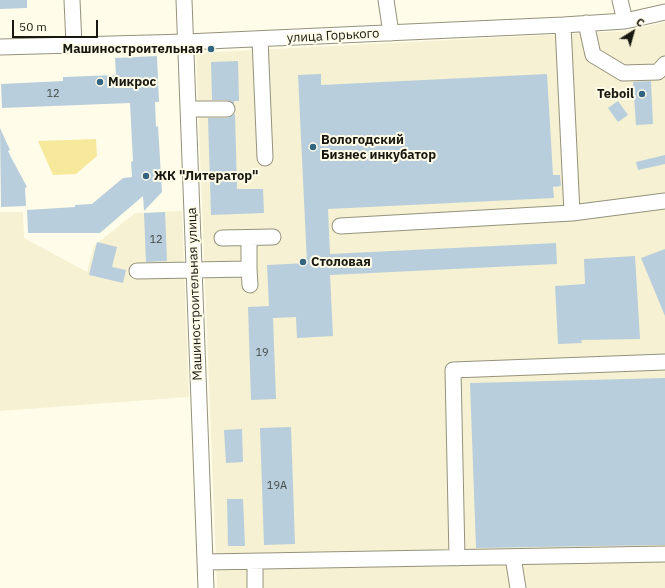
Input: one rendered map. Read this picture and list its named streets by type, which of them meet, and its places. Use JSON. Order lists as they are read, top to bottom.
{
  "streets": {
    "street": ["улица Горького", "Машиностроительная улица"]
  },
  "crossings": [
    ["улица Горького", "Машиностроительная улица"]
  ],
  "places": [
    "Машиностроительная",
    "Микрос",
    "Teboil",
    "Вологодский Бизнес инкубатор",
    "ЖК \"Литератор\"",
    "Столовая"
  ],
  "house_numbers": [
    "12",
    "12",
    "19",
    "19А"
  ],
  "scale_bar": "50 m",
  "north": "top right"
}
